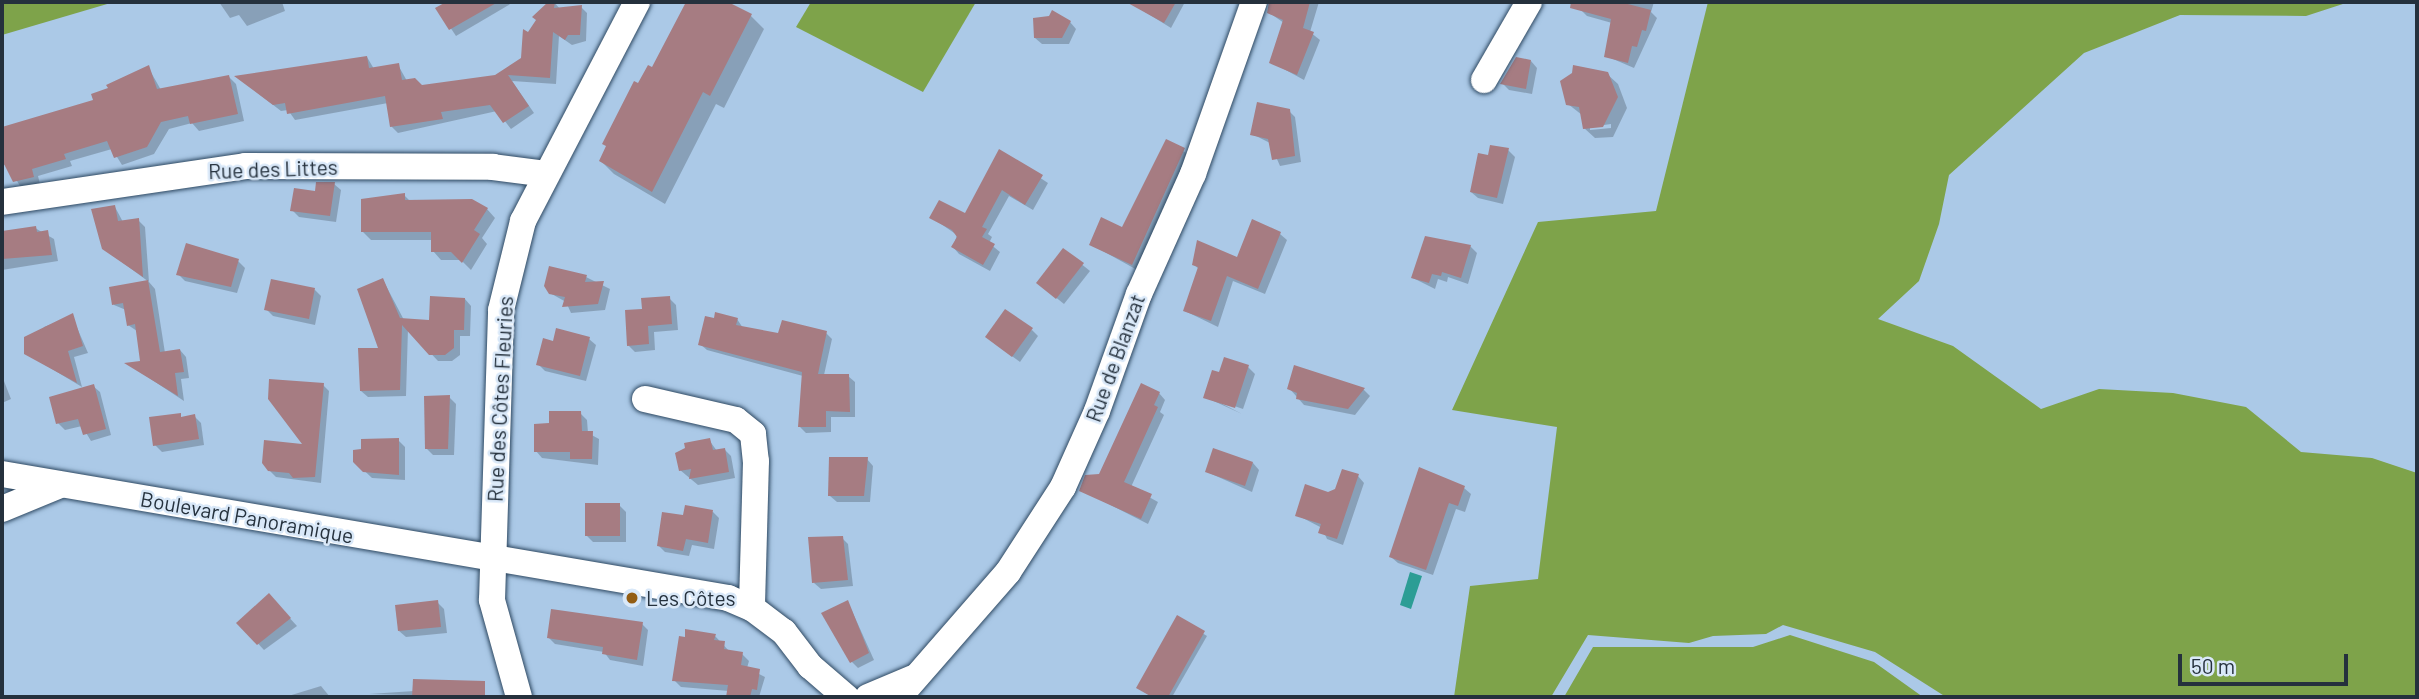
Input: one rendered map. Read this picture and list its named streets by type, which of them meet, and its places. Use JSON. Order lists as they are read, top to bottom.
{
  "streets": {
    "street": [
      "Rue des Littes",
      "Rue de Blanzat",
      "Rue des Côtes Fleuries",
      "Boulevard Panoramique"
    ]
  },
  "crossings": [
    ["Rue des Littes", "Rue des Côtes Fleuries"],
    ["Rue des Côtes Fleuries", "Boulevard Panoramique"]
  ],
  "places": ["Les Côtes"],
  "scale_bar": "50 m"
}
